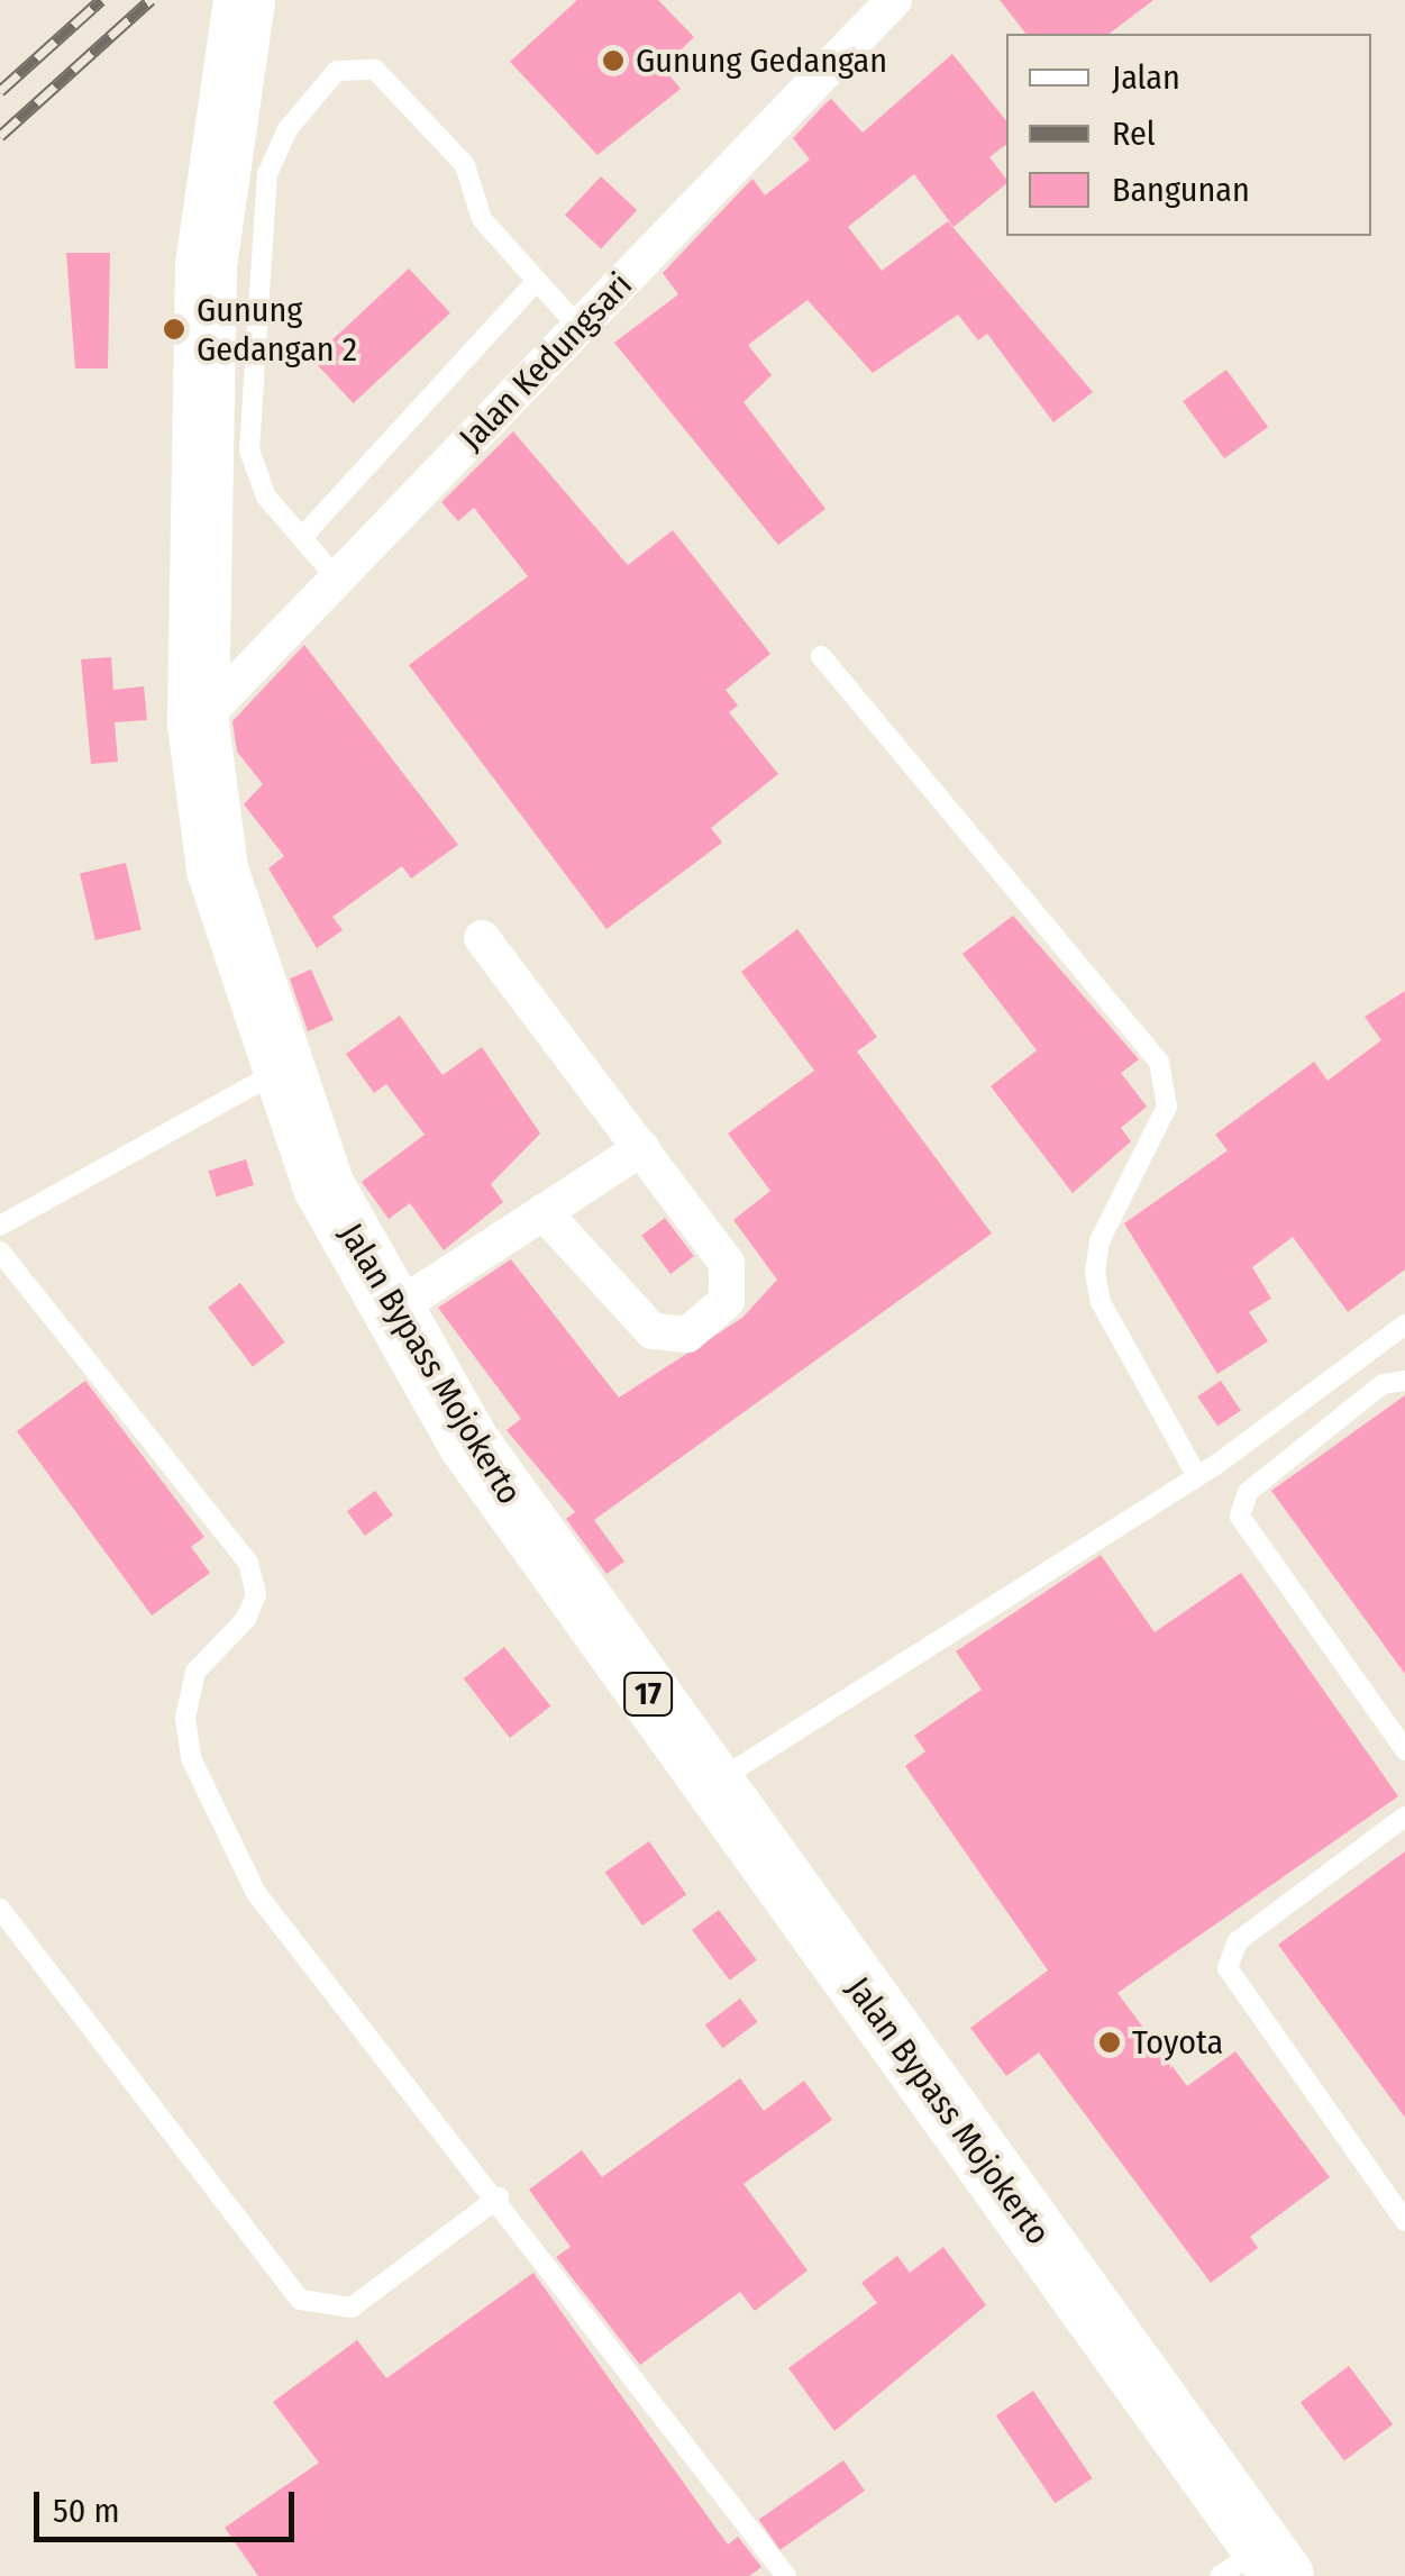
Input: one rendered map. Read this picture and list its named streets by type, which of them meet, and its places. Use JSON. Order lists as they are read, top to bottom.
{
  "streets": {
    "highway": ["Jalan Bypass Mojokerto", "17"],
    "street": ["Jalan Kedungsari"]
  },
  "crossings": [
    ["Jalan Kedungsari", "Jalan Bypass Mojokerto"]
  ],
  "places": ["Gunung Gedangan", "Gunung Gedangan 2", "Toyota"],
  "legend": ["Jalan", "Rel", "Bangunan"],
  "scale_bar": "50 m"
}
